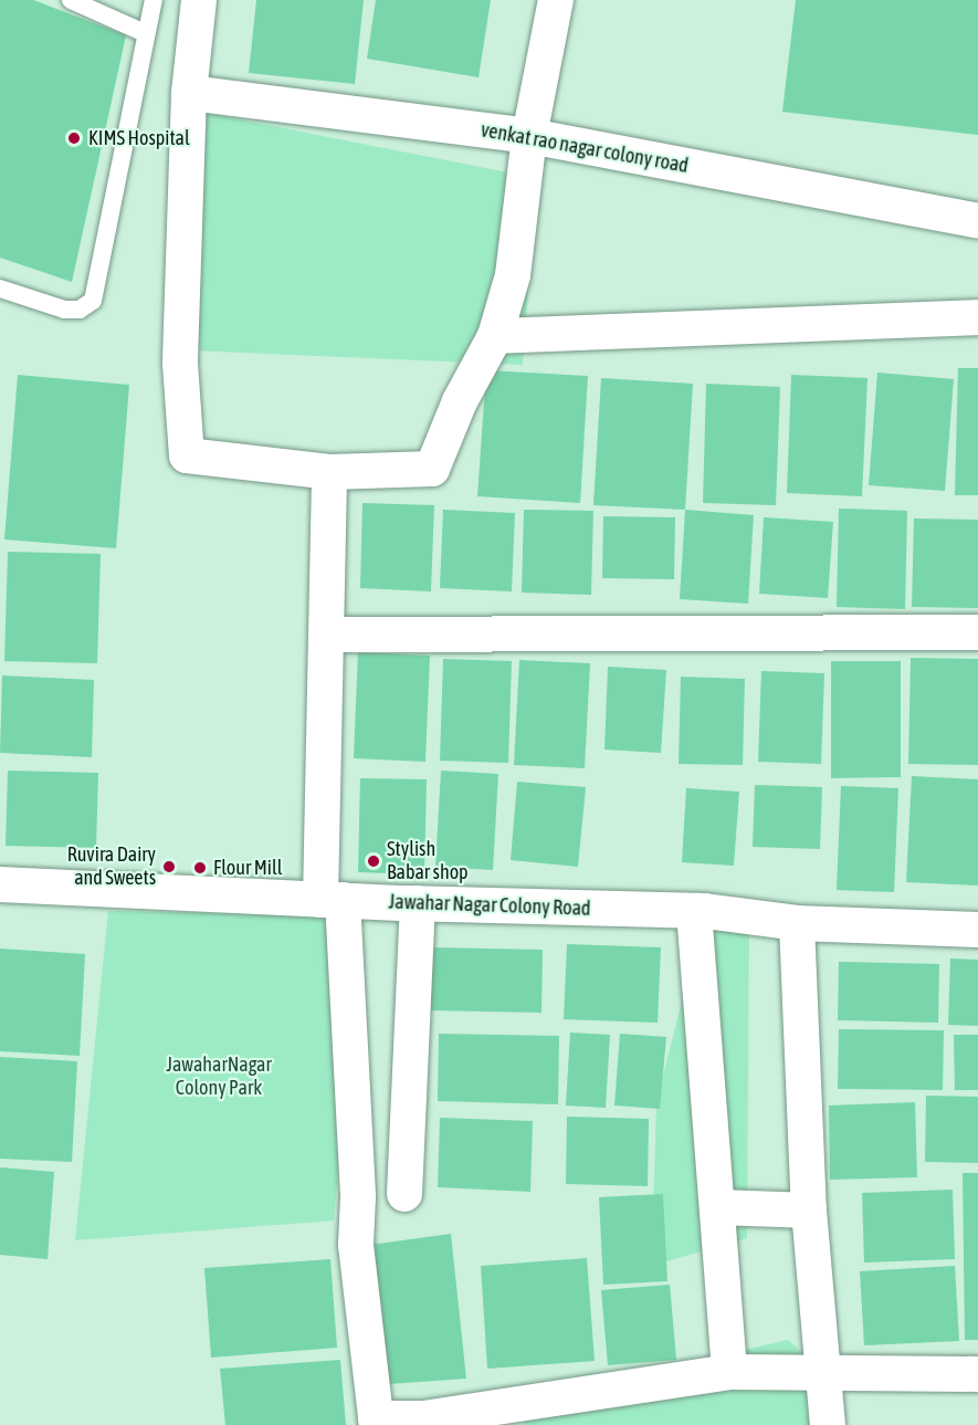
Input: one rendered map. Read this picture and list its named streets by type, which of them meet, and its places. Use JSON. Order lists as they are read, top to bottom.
{
  "streets": {
    "street": ["venkat rao nagar colony road", "Jawahar Nagar Colony Road"]
  },
  "parks": ["JawaharNagar Colony Park"],
  "places": [
    "KIMS Hospital",
    "Stylish Babar shop",
    "Ruvira Dairy and Sweets",
    "Flour Mill"
  ]
}
